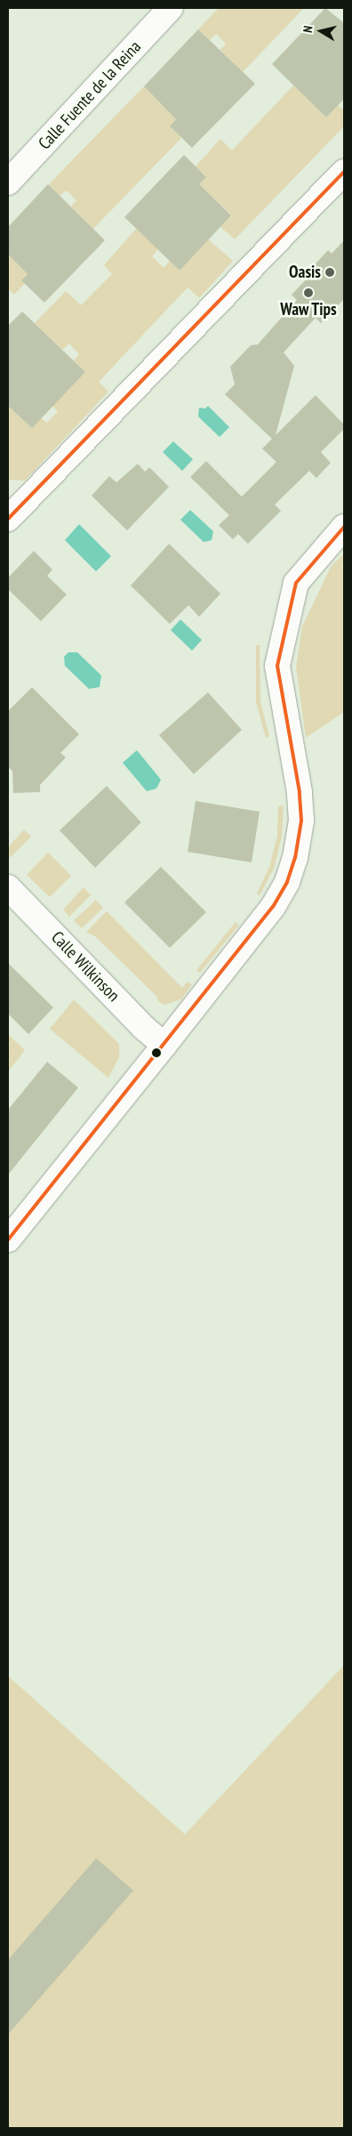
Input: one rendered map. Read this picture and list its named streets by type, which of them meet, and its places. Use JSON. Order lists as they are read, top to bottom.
{
  "streets": {
    "street": ["Calle Fuente de la Reina", "Calle Wilkinson"]
  },
  "places": ["Oasis", "Waw Tips"],
  "north": "left"
}
